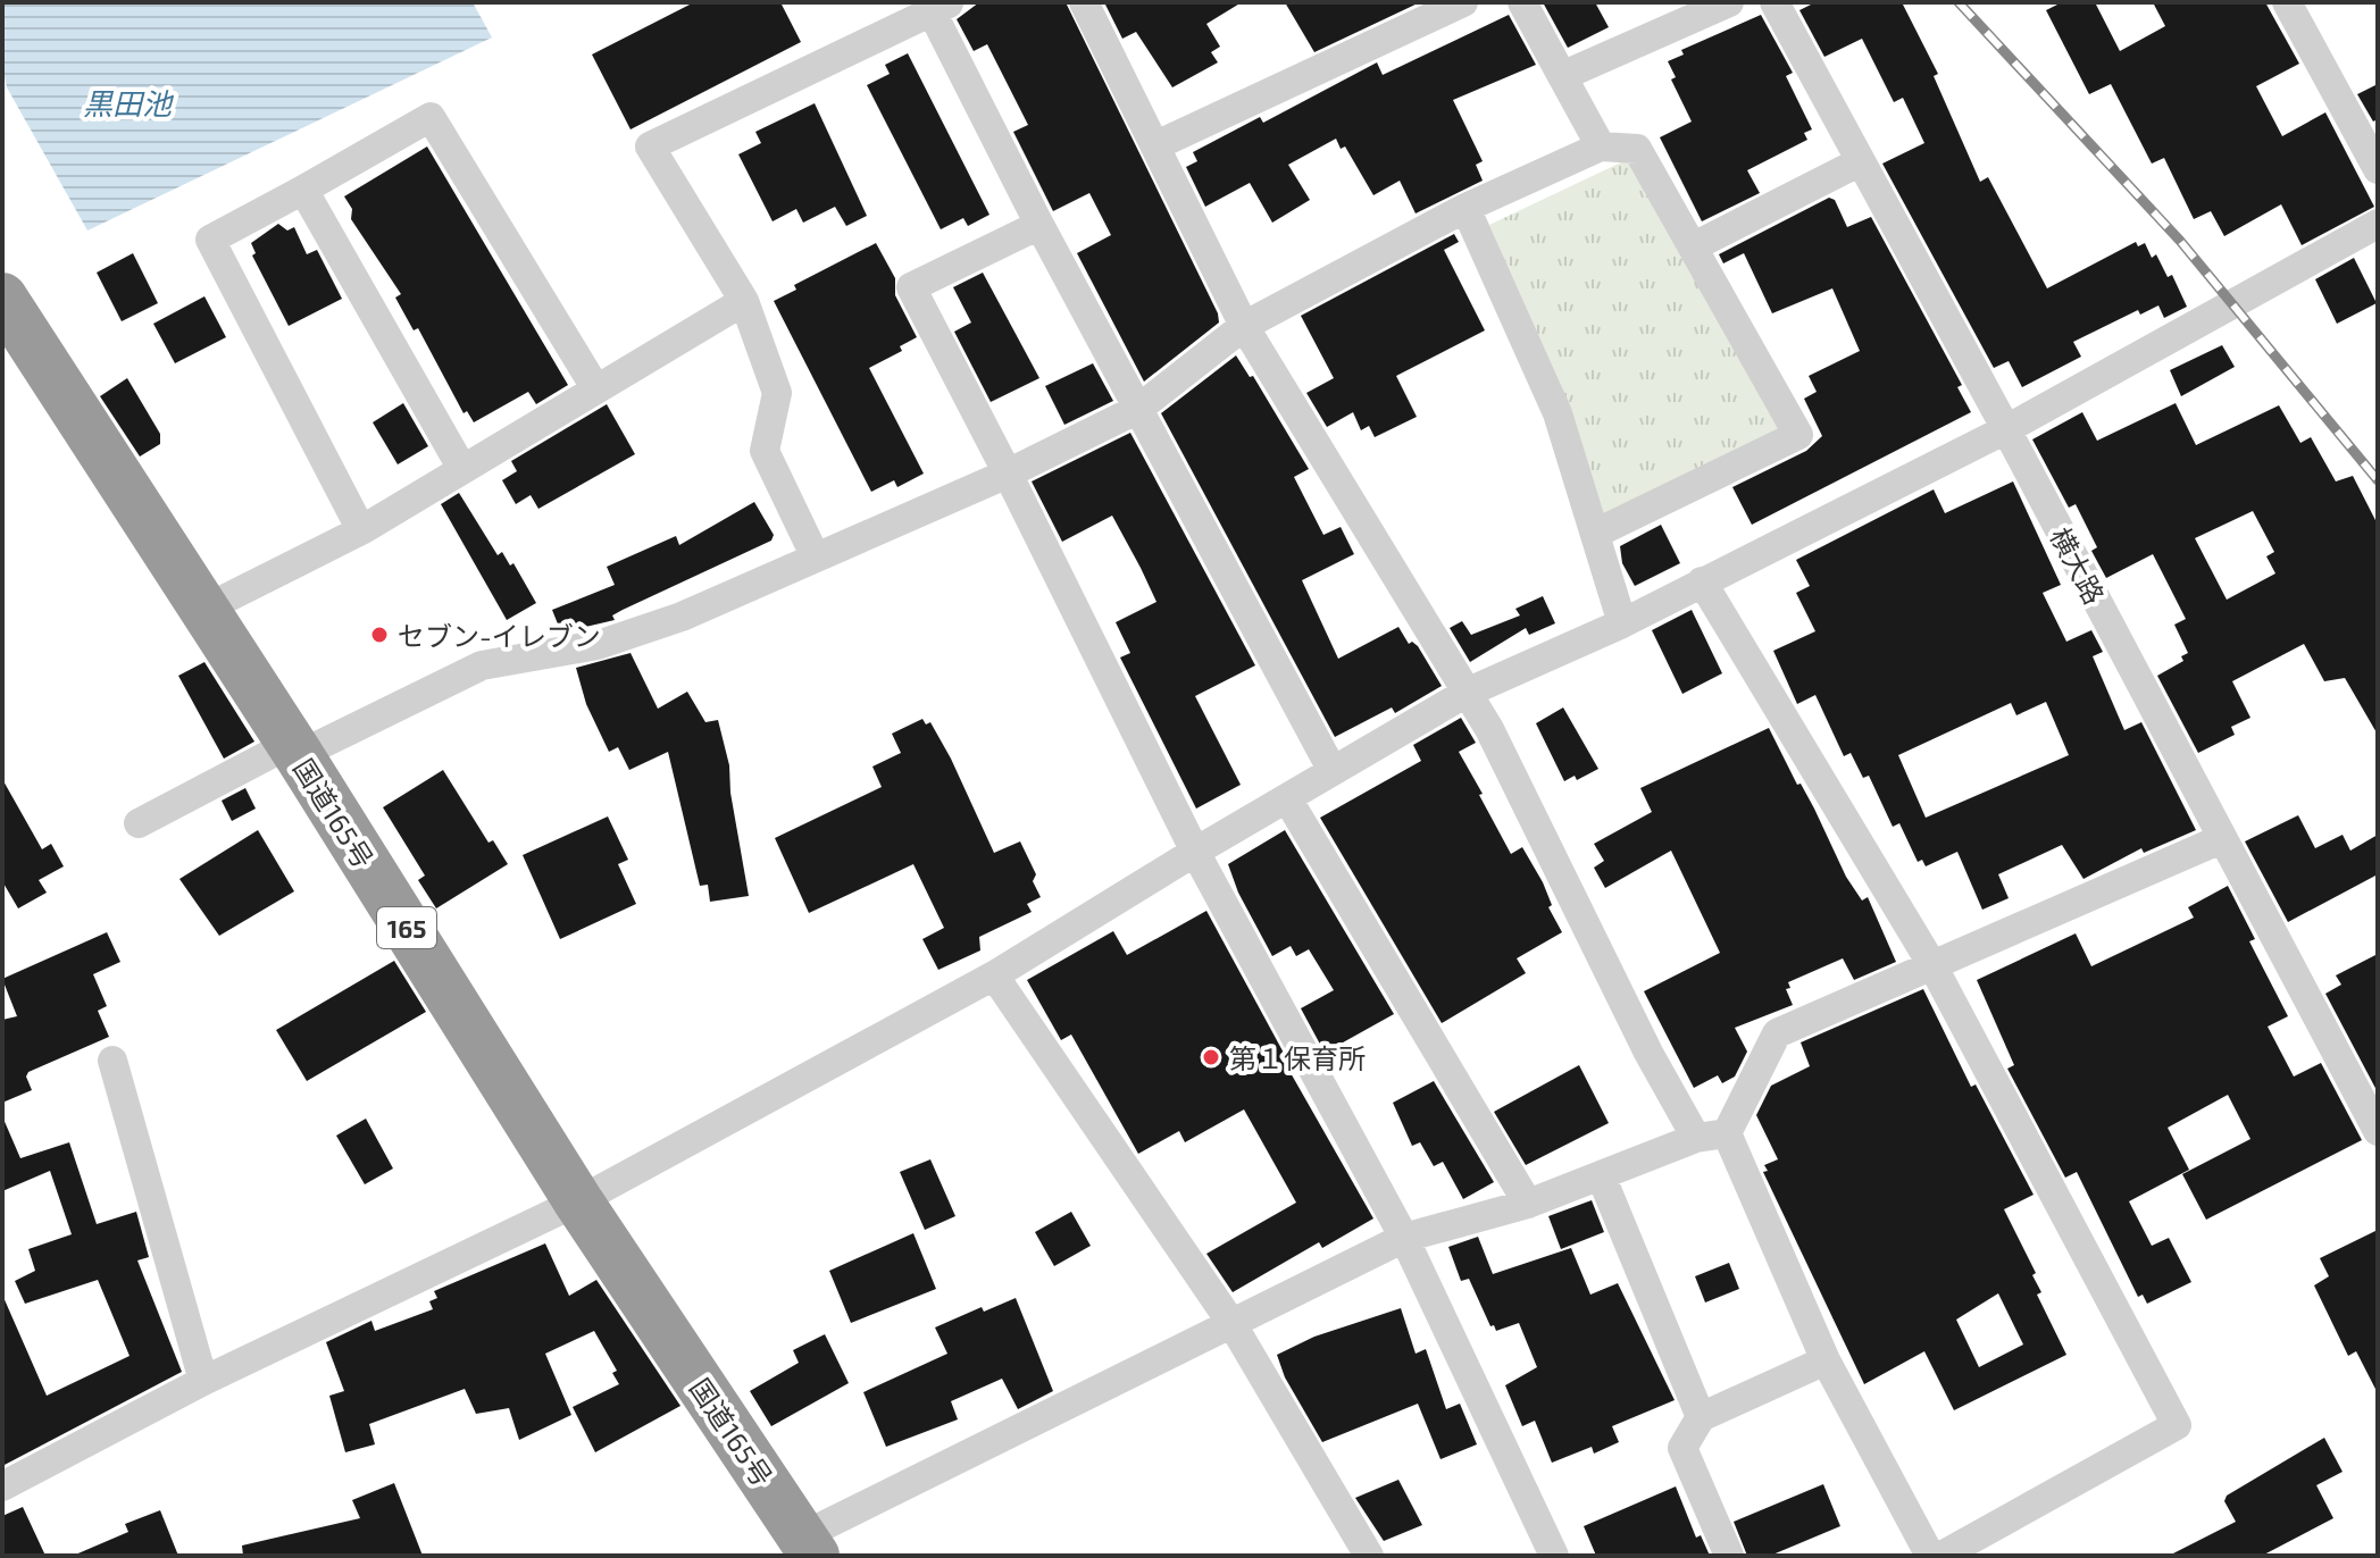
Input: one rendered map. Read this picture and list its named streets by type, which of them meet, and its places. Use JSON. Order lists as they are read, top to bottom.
{
  "streets": {
    "highway": ["国道165号", "165"],
    "street": ["横大路"]
  },
  "water": ["黒田池"],
  "places": ["セブン-イレブン", "第１保育所"]
}
